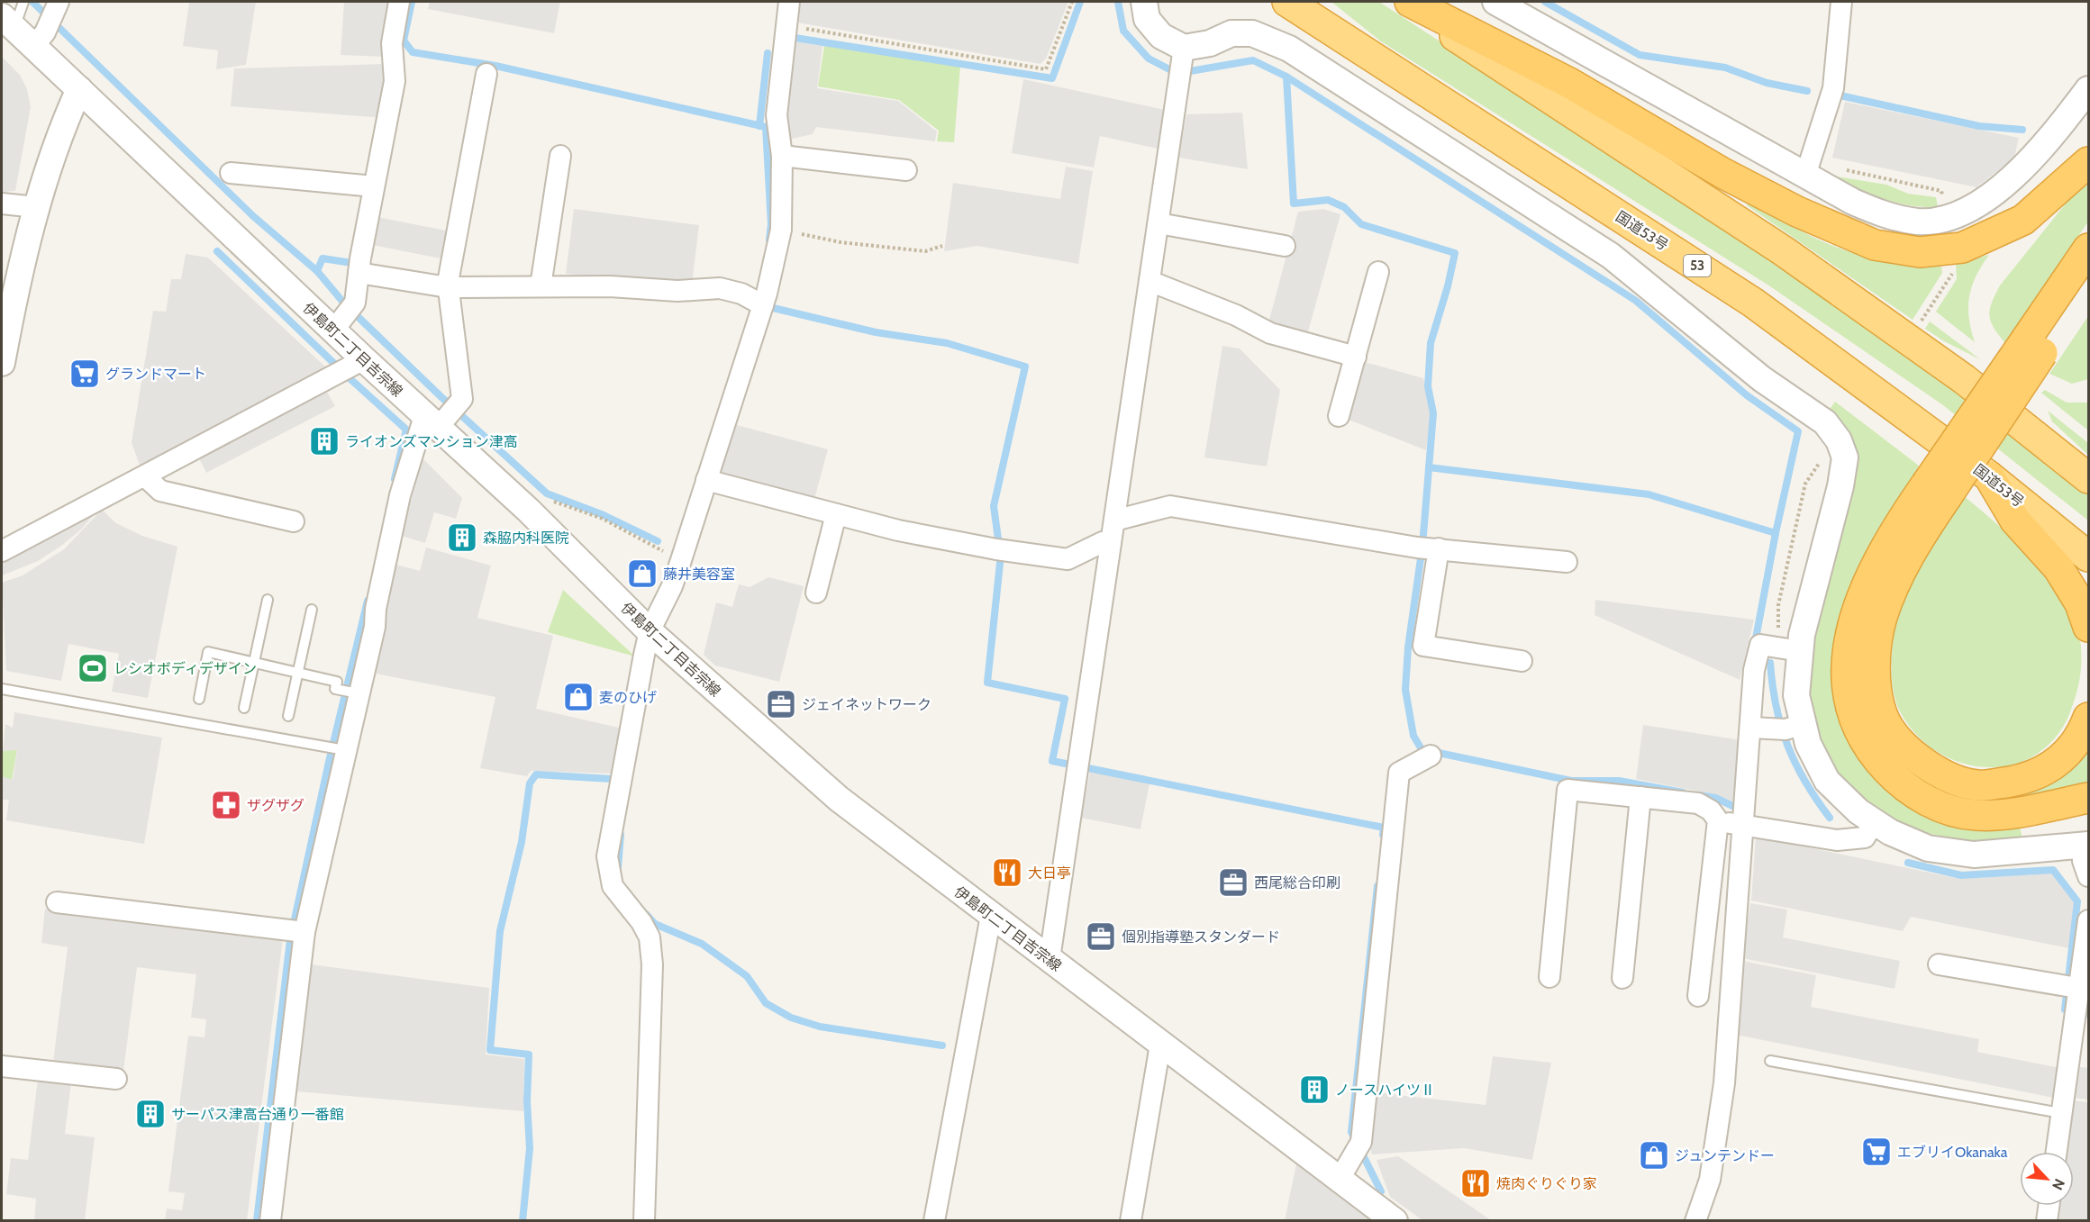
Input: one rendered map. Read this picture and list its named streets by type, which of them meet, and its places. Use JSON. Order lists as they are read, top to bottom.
{
  "streets": {
    "highway": ["国道53号", "53"],
    "street": ["伊島町二丁目吉宗線"]
  },
  "places": {
    "supermarket": ["グランドマート", "エブリイOkanaka"],
    "building": [
      "ライオンズマンション津高",
      "森脇内科医院",
      "ノースハイツⅡ",
      "サーパス津高台通り一番館"
    ],
    "shop": ["藤井美容室", "麦のひげ", "ジュンテンドー"],
    "sports": ["レシオボディデザイン"],
    "office": ["ジェイネットワーク", "西尾総合印刷", "個別指導塾スタンダード"],
    "pharmacy": ["ザグザグ"],
    "restaurant": ["大日亭", "焼肉ぐりぐり家"]
  },
  "north": "bottom right"
}
